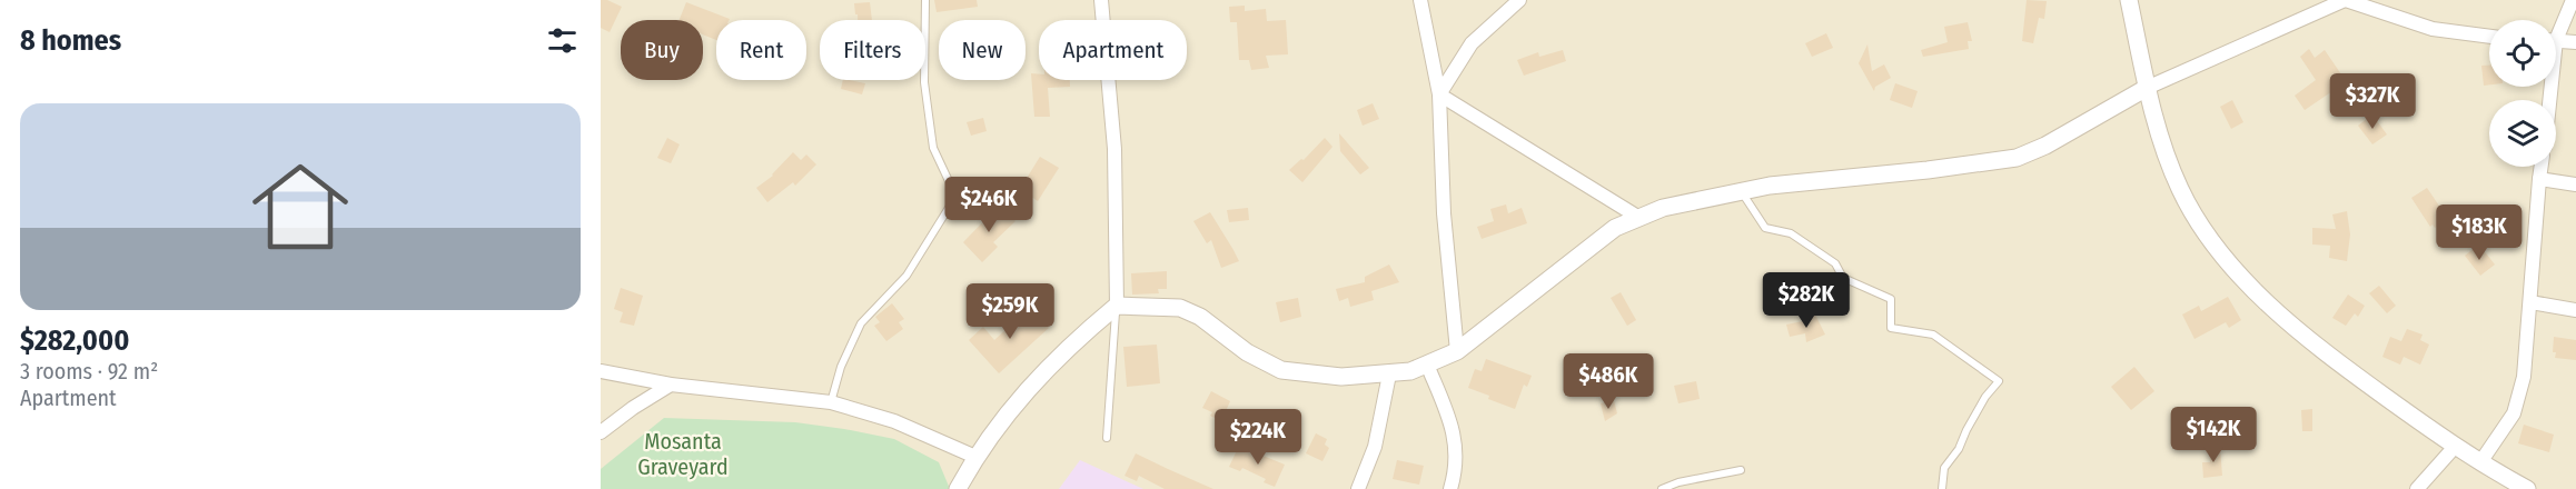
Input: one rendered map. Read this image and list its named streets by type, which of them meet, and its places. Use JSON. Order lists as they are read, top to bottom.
{
  "parks": ["Mosanta Graveyard"],
  "page": {
    "heading": "8 homes",
    "chip": [
      "Buy",
      "Rent",
      "Filters",
      "New",
      "Apartment"
    ],
    "price": [
      "$327K",
      "$246K",
      "$183K",
      "$282K",
      "$259K",
      "$486K",
      "$142K",
      "$224K"
    ],
    "list": [
      {
        "name": "$282,000",
        "note": "3 rooms · 92 m² · Apartment"
      }
    ]
  }
}
